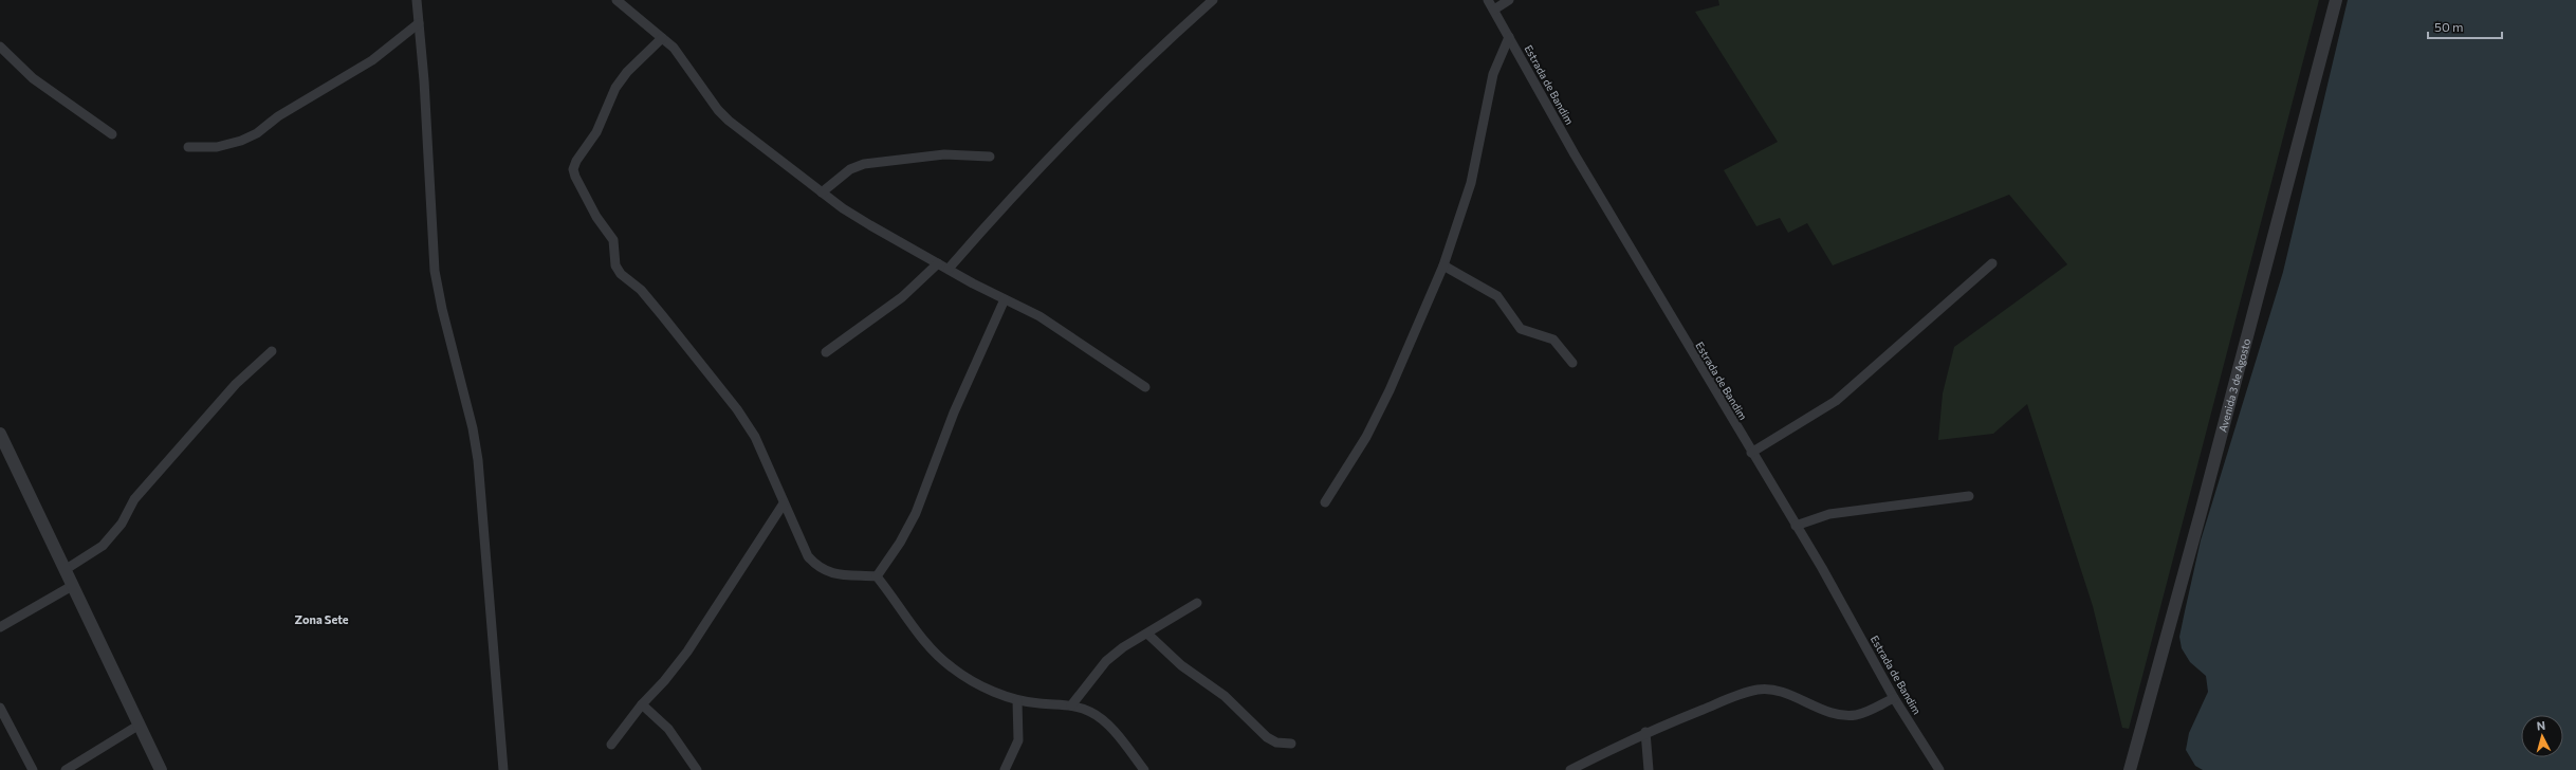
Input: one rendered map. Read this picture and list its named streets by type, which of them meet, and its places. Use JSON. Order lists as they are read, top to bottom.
{
  "streets": {
    "street": ["Estrada de Bandim", "Avenida 3 de Agosto"]
  },
  "districts": ["Zona Sete"],
  "scale_bar": "50 m",
  "north": "top"
}
